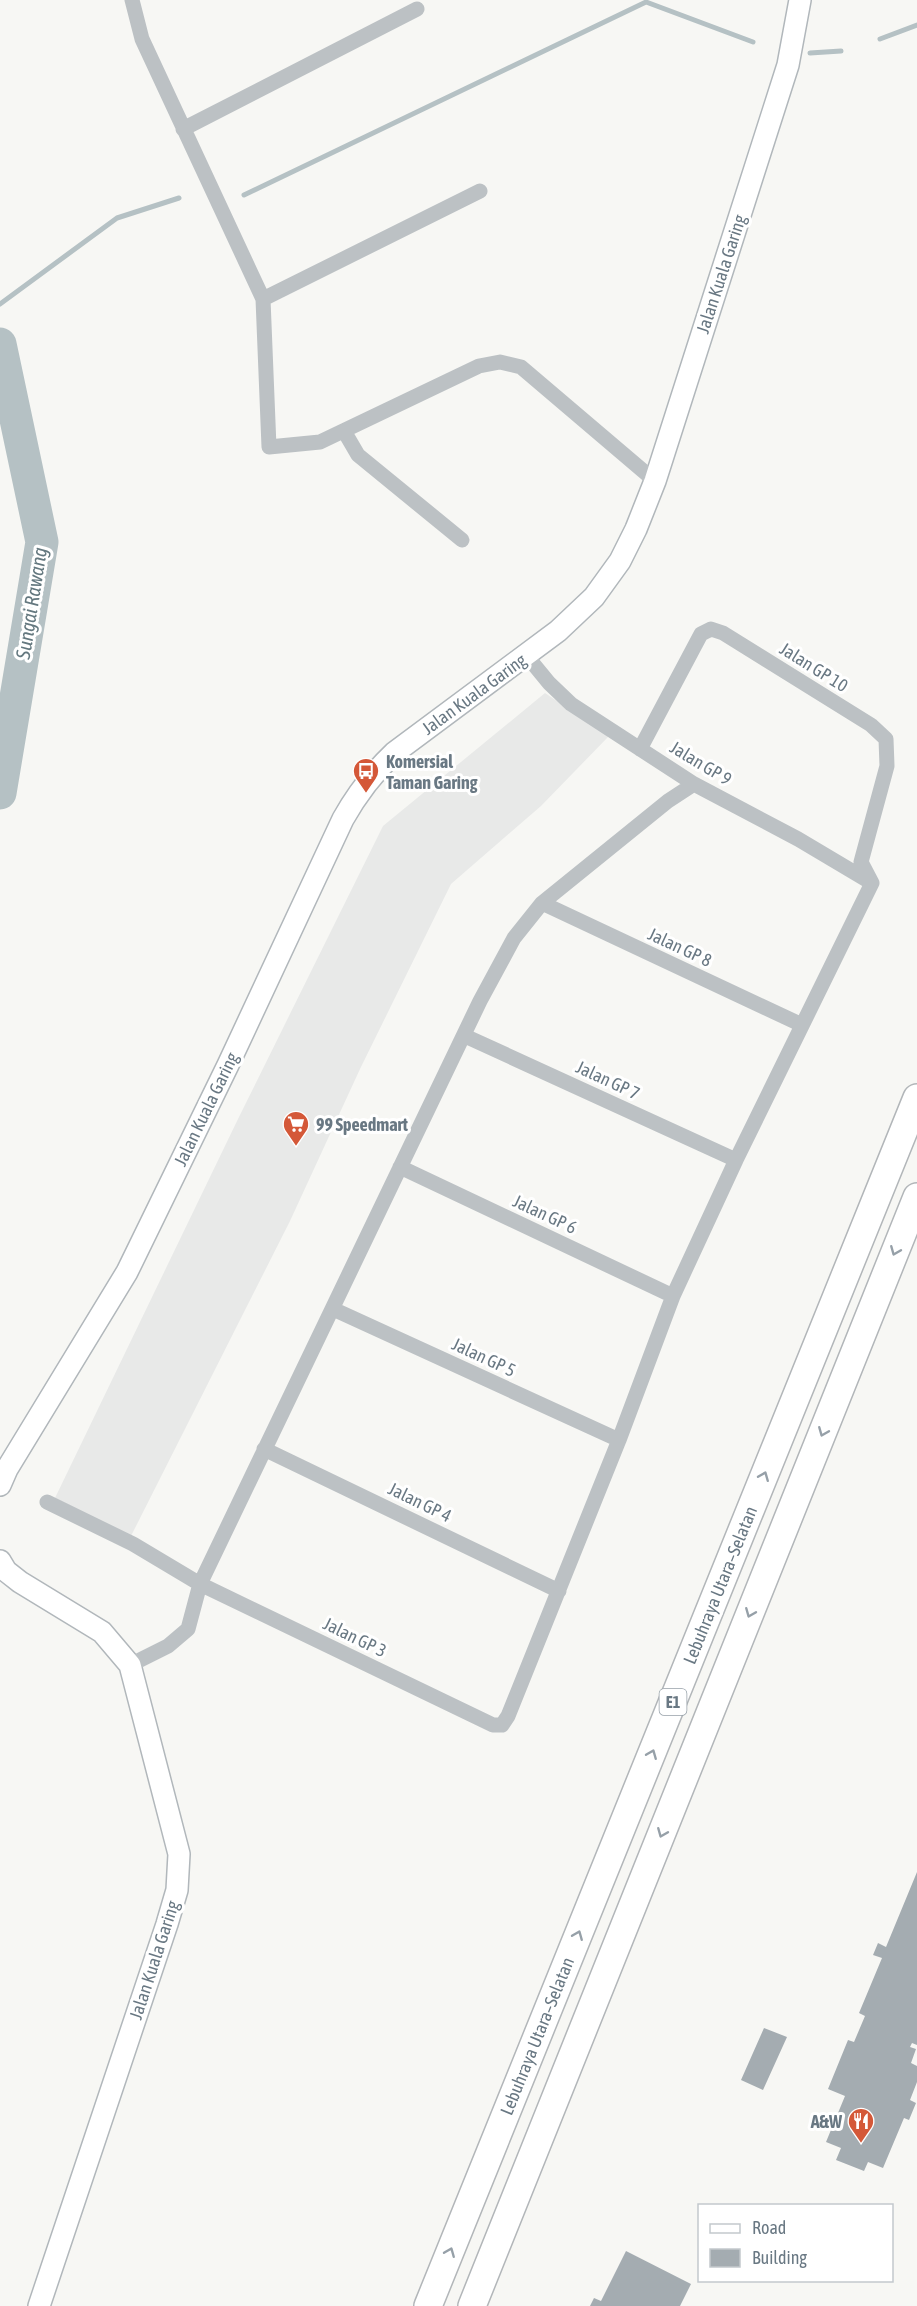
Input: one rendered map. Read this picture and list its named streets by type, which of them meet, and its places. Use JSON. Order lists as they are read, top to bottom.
{
  "streets": {
    "highway": ["Lebuhraya Utara–Selatan", "E1"],
    "street": [
      "Jalan Kuala Garing",
      "Jalan GP 10",
      "Jalan GP 9",
      "Jalan GP 8",
      "Jalan GP 7",
      "Jalan GP 6",
      "Jalan GP 5",
      "Jalan GP 4",
      "Jalan GP 3"
    ]
  },
  "crossings": [
    ["Jalan Kuala Garing", "Jalan GP 9"],
    ["Jalan GP 10", "Jalan GP 9"],
    ["Jalan GP 4", "Jalan GP 3"]
  ],
  "water": ["Sungai Rawang"],
  "places": {
    "bus stop": ["Komersial Taman Garing"],
    "supermarket": ["99 Speedmart"],
    "restaurant": ["A&W"]
  },
  "legend": ["Road", "Building"]
}
